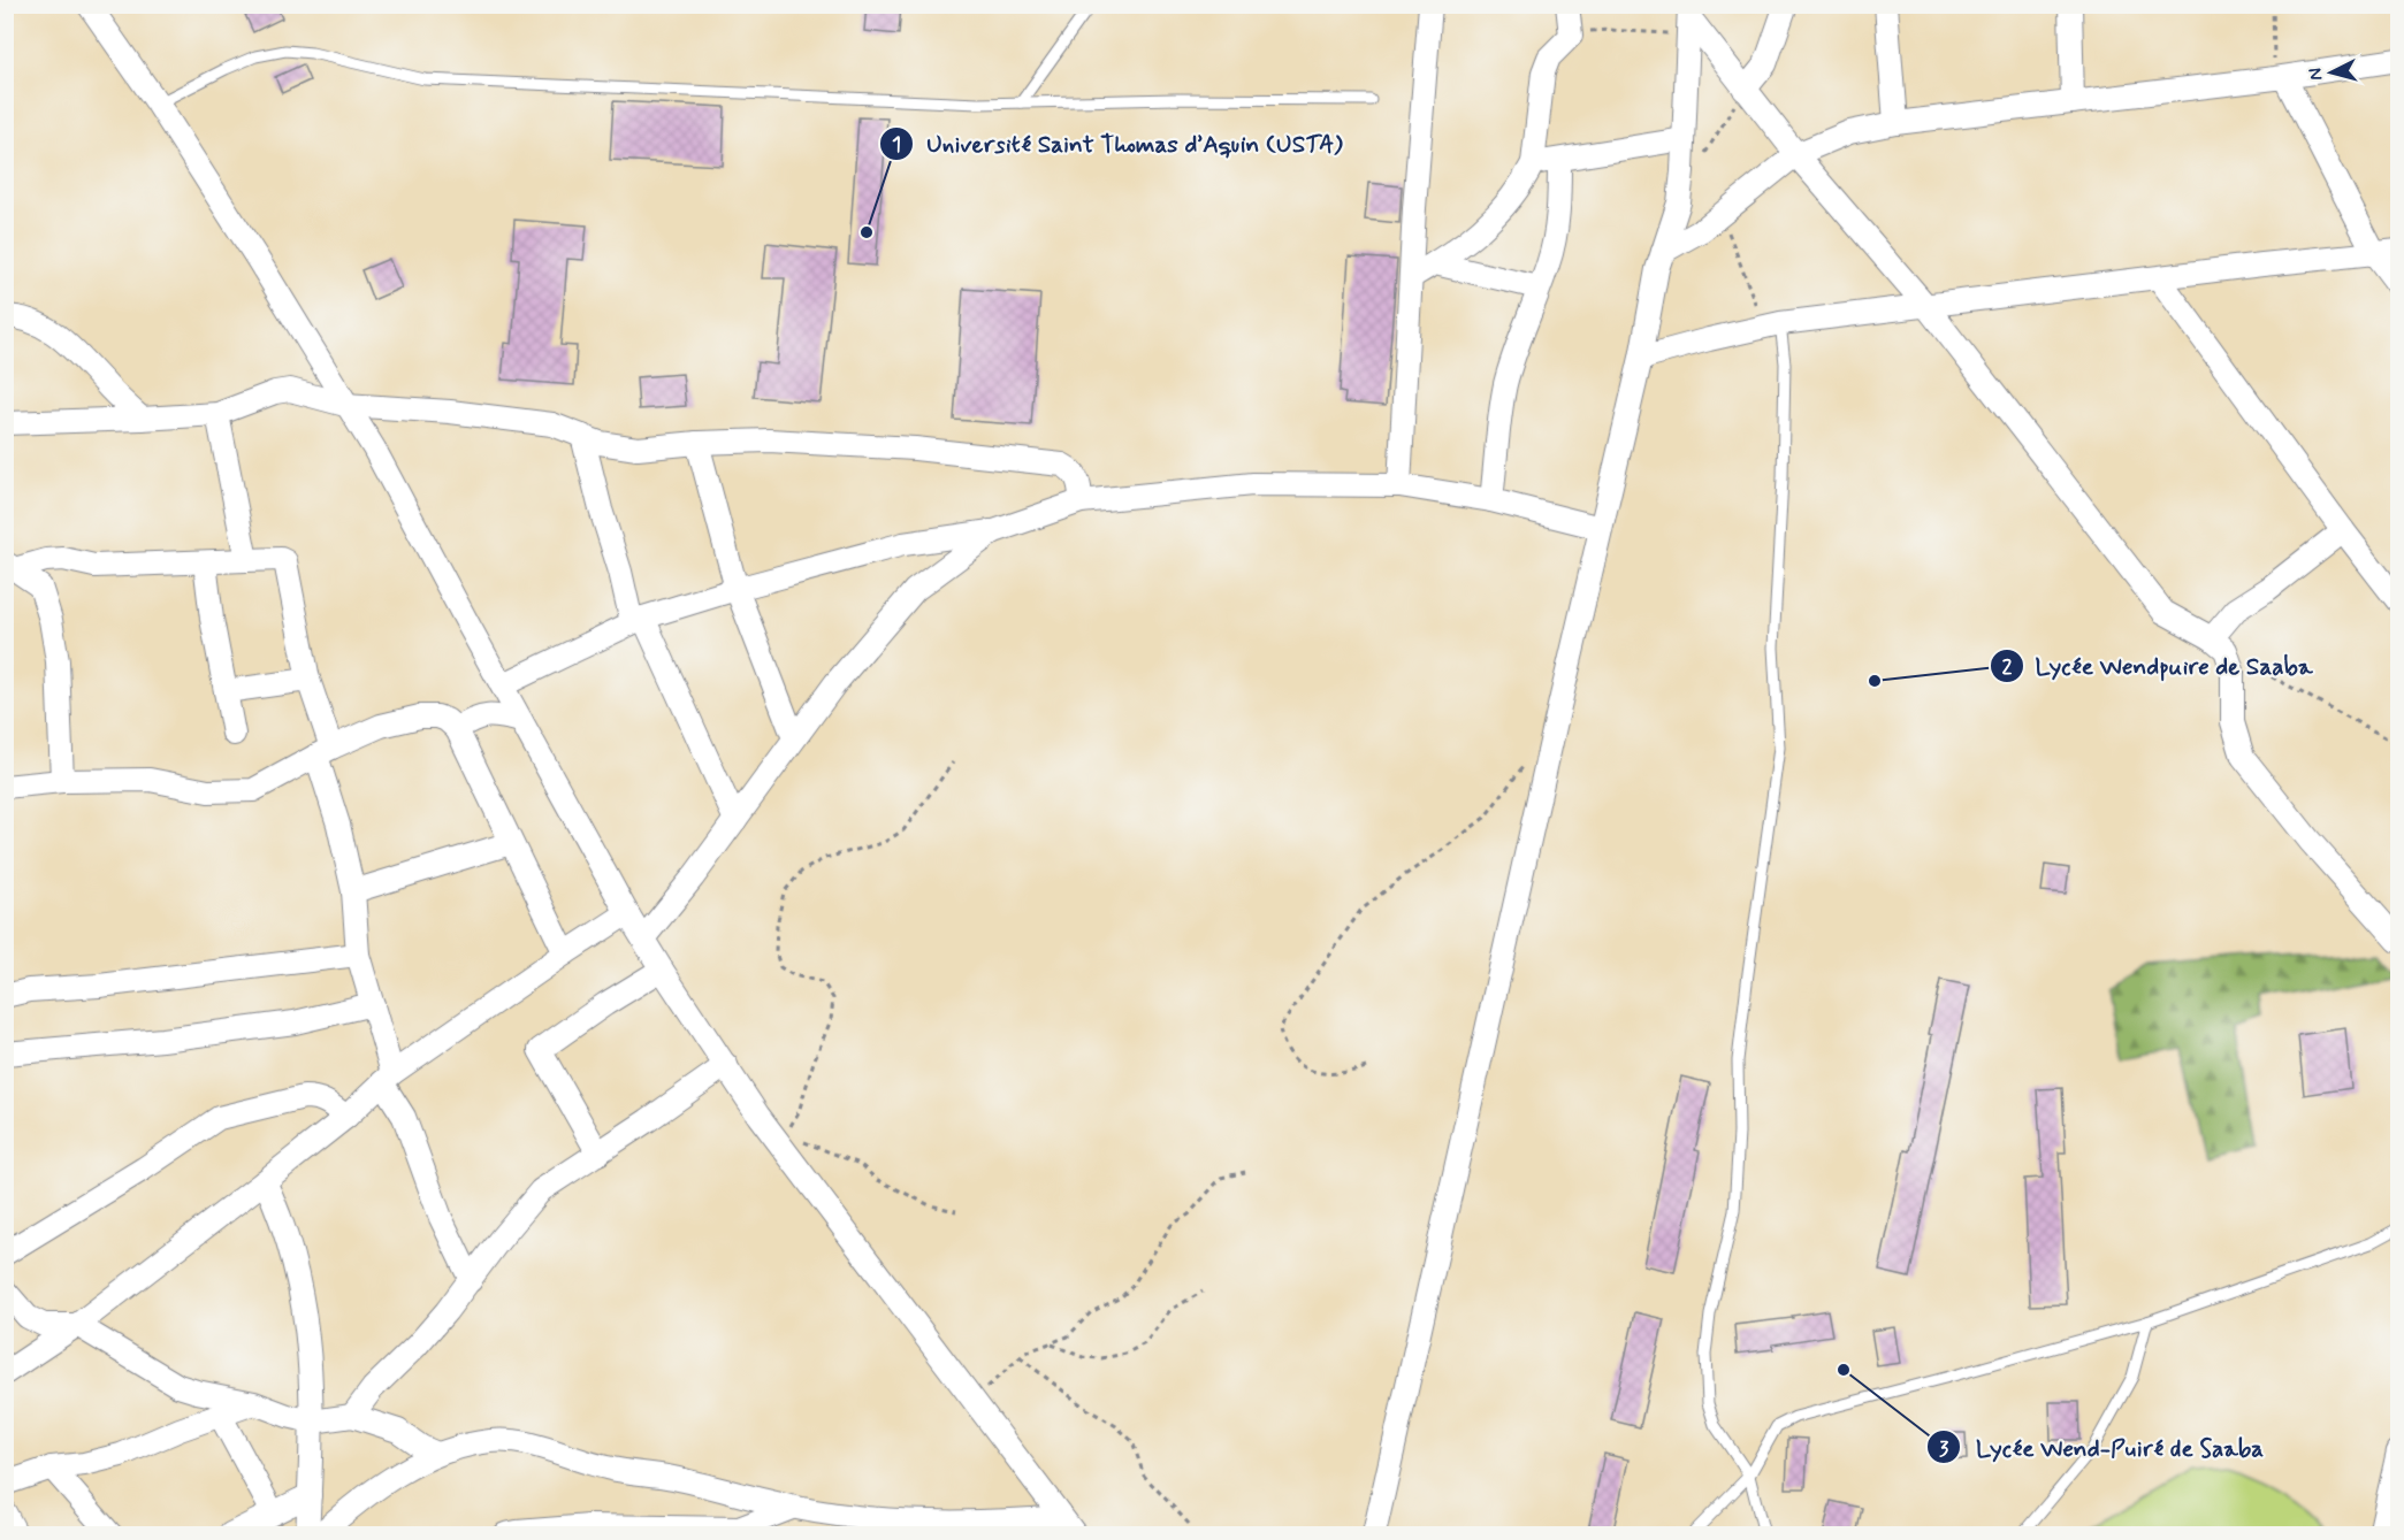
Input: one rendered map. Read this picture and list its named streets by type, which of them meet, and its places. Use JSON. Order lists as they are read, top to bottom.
{
  "places": ["Université Saint Thomas d’Aquin (USTA)", "Lycée Wendpuire de Saaba", "Lycée Wend-Puiré de Saaba"],
  "north": "left"
}
